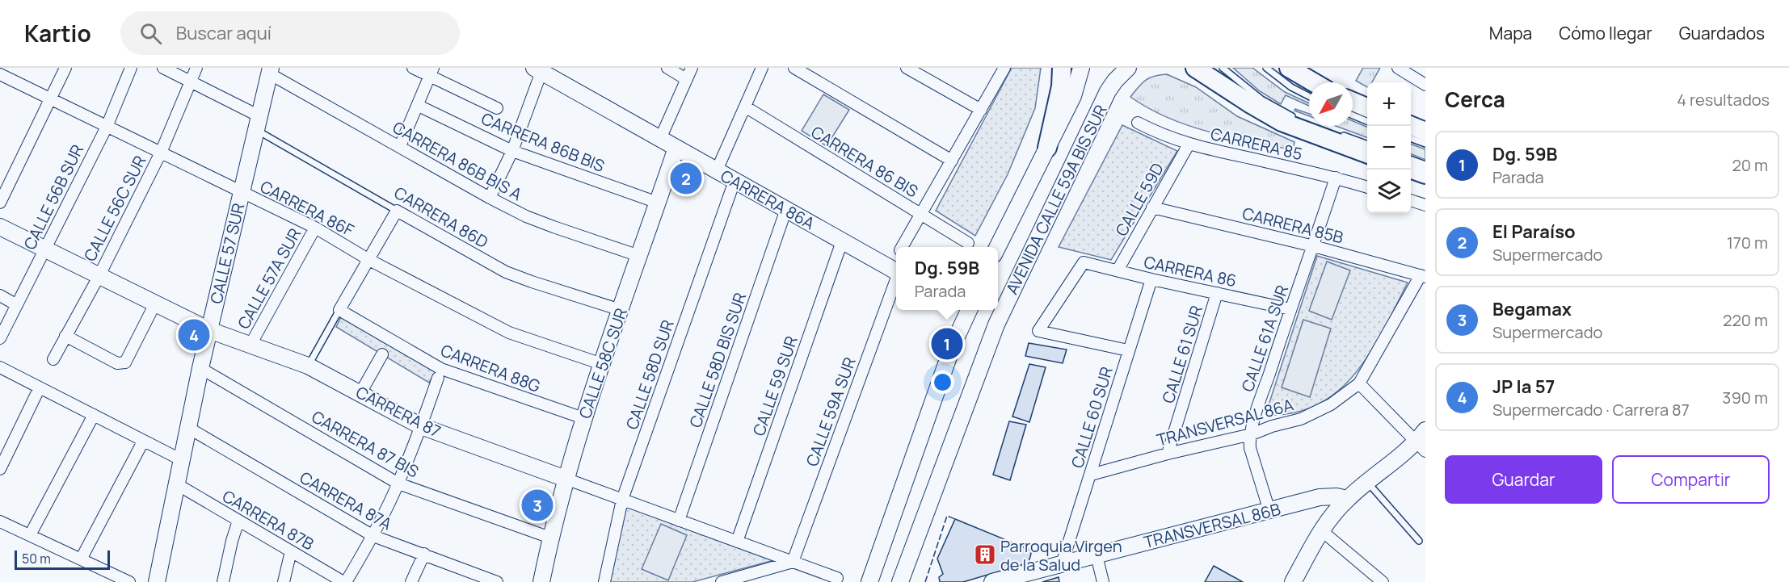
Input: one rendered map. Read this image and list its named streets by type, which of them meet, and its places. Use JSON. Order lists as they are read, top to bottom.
{
  "streets": {
    "street": [
      "CARRERA 86B BIS",
      "CARRERA 85",
      "CARRERA 86B BIS A",
      "CARRERA 86 BIS",
      "CALLE 56B SUR",
      "CARRERA 86A",
      "AVENIDA CALLE 59A BIS SUR",
      "CALLE 59D",
      "CALLE 56C SUR",
      "CARRERA 86F",
      "CARRERA 86D",
      "CARRERA 85B",
      "CALLE 57 SUR",
      "CARRERA 86",
      "CALLE 57A SUR",
      "CALLE 61A SUR",
      "CALLE 61 SUR",
      "CALLE 58D BIS SUR",
      "CALLE 58C SUR",
      "CARRERA 88G",
      "CALLE 58D SUR",
      "CALLE 59 SUR",
      "CARRERA 87",
      "CALLE 59A SUR",
      "CALLE 60 SUR",
      "TRANSVERSAL 86A",
      "CARRERA 87 BIS",
      "CARRERA 87A",
      "CARRERA 87B",
      "TRANSVERSAL 86B"
    ]
  },
  "crossings": [
    ["CARRERA 86B BIS", "CALLE 58C SUR"],
    ["CARRERA 85", "CALLE 59D"],
    ["CARRERA 85", "CALLE 61A SUR"],
    ["CARRERA 86B BIS A", "CALLE 57 SUR"],
    ["CARRERA 86B BIS A", "CALLE 58C SUR"],
    ["CARRERA 86 BIS", "CALLE 59A SUR"],
    ["CALLE 56B SUR", "CARRERA 86F"],
    ["CALLE 56B SUR", "CARRERA 87"],
    ["CARRERA 86A", "CALLE 58D BIS SUR"],
    ["CARRERA 86A", "CALLE 58C SUR"],
    ["CARRERA 86A", "CALLE 58D SUR"],
    ["CARRERA 86A", "CALLE 59 SUR"],
    ["CARRERA 86A", "CALLE 59A SUR"],
    ["CALLE 59D", "CARRERA 85B"],
    ["CALLE 59D", "CARRERA 86"],
    ["CALLE 56C SUR", "CARRERA 86F"],
    ["CALLE 56C SUR", "CARRERA 87"],
    ["CARRERA 86F", "CALLE 57 SUR"],
    ["CARRERA 86F", "CALLE 57A SUR"],
    ["CARRERA 86F", "CALLE 58C SUR"],
    ["CARRERA 86D", "CALLE 57 SUR"],
    ["CARRERA 86D", "CALLE 58C SUR"],
    ["CARRERA 85B", "CALLE 61A SUR"],
    ["CALLE 57 SUR", "CARRERA 87"],
    ["CALLE 57 SUR", "CARRERA 87 BIS"],
    ["CALLE 57 SUR", "CARRERA 87A"],
    ["CALLE 57 SUR", "CARRERA 87B"],
    ["CARRERA 86", "CALLE 61A SUR"],
    ["CARRERA 86", "CALLE 61 SUR"],
    ["CARRERA 86", "CALLE 60 SUR"],
    ["CALLE 57A SUR", "CARRERA 87"],
    ["CALLE 61A SUR", "TRANSVERSAL 86A"],
    ["CALLE 61A SUR", "TRANSVERSAL 86B"],
    ["CALLE 61 SUR", "TRANSVERSAL 86A"],
    ["CALLE 58D BIS SUR", "CARRERA 87"],
    ["CALLE 58C SUR", "CARRERA 88G"],
    ["CALLE 58C SUR", "CARRERA 87"],
    ["CALLE 58C SUR", "CARRERA 87 BIS"],
    ["CALLE 58D SUR", "CARRERA 87"],
    ["CALLE 59 SUR", "CARRERA 87"],
    ["CARRERA 87", "CALLE 59A SUR"],
    ["CALLE 60 SUR", "TRANSVERSAL 86A"],
    ["CALLE 60 SUR", "TRANSVERSAL 86B"]
  ],
  "places": {
    "building": ["Parroquia Virgen de la Salud"]
  },
  "scale_bar": "50 m",
  "north": "bottom left",
  "page": {
    "header": "Kartio",
    "search": "Buscar aquí",
    "nav": ["Mapa", "Cómo llegar", "Guardados"],
    "heading": ["Cerca", "4 resultados"],
    "map_buttons": ["+", "−"],
    "list": [
      {
        "mark": "1",
        "name": "Dg. 59B",
        "note": "Parada",
        "value": "20 m"
      },
      {
        "mark": "2",
        "name": "El Paraíso",
        "note": "Supermercado",
        "value": "170 m"
      },
      {
        "mark": "3",
        "name": "Begamax",
        "note": "Supermercado",
        "value": "220 m"
      },
      {
        "mark": "4",
        "name": "JP la 57",
        "note": "Supermercado · Carrera 87",
        "value": "390 m"
      }
    ],
    "pins": [
      "2",
      "4",
      "1",
      "3"
    ],
    "popup": ["Dg. 59B", "Parada"],
    "buttons": ["Guardar", "Compartir"],
    "scale": "50 m"
  }
}
